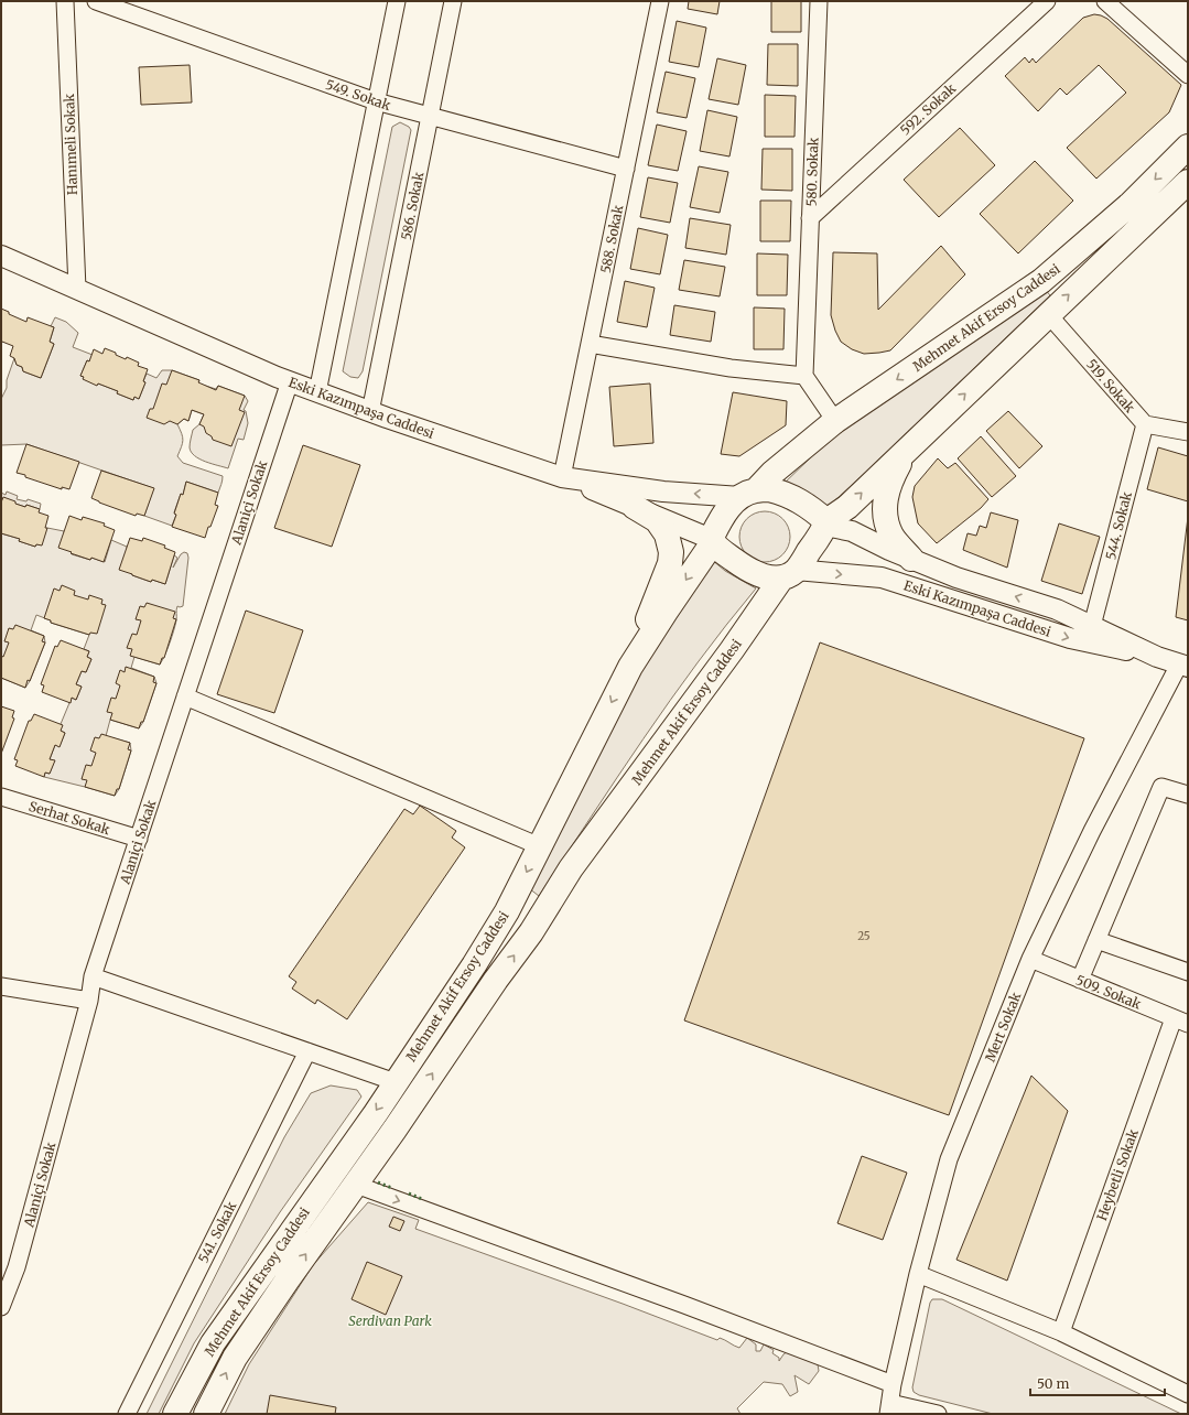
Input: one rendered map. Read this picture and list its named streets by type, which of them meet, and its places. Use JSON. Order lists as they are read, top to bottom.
{
  "streets": {
    "main road": ["Mehmet Akif Ersoy Caddesi"],
    "street": [
      "549. Sokak",
      "592. Sokak",
      "Hanımeli Sokak",
      "580. Sokak",
      "586. Sokak",
      "588. Sokak",
      "519. Sokak",
      "Eski Kazımpaşa Caddesi",
      "Alaniçi Sokak",
      "544. Sokak",
      "Serhat Sokak",
      "509. Sokak",
      "Mert Sokak",
      "Heybetli Sokak",
      "541. Sokak"
    ]
  },
  "crossings": [
    ["549. Sokak", "586. Sokak"],
    ["549. Sokak", "588. Sokak"],
    ["592. Sokak", "580. Sokak"],
    ["Hanımeli Sokak", "Eski Kazımpaşa Caddesi"],
    ["586. Sokak", "Eski Kazımpaşa Caddesi"],
    ["588. Sokak", "Eski Kazımpaşa Caddesi"],
    ["Mehmet Akif Ersoy Caddesi", "519. Sokak"],
    ["Mehmet Akif Ersoy Caddesi", "Eski Kazımpaşa Caddesi"],
    ["519. Sokak", "544. Sokak"],
    ["Eski Kazımpaşa Caddesi", "Alaniçi Sokak"],
    ["Eski Kazımpaşa Caddesi", "544. Sokak"],
    ["Eski Kazımpaşa Caddesi", "Mert Sokak"],
    ["Alaniçi Sokak", "Serhat Sokak"],
    ["509. Sokak", "Mert Sokak"],
    ["509. Sokak", "Heybetli Sokak"]
  ],
  "parks": ["Serdivan Park"],
  "house_numbers": ["25"],
  "scale_bar": "50 m"
}
